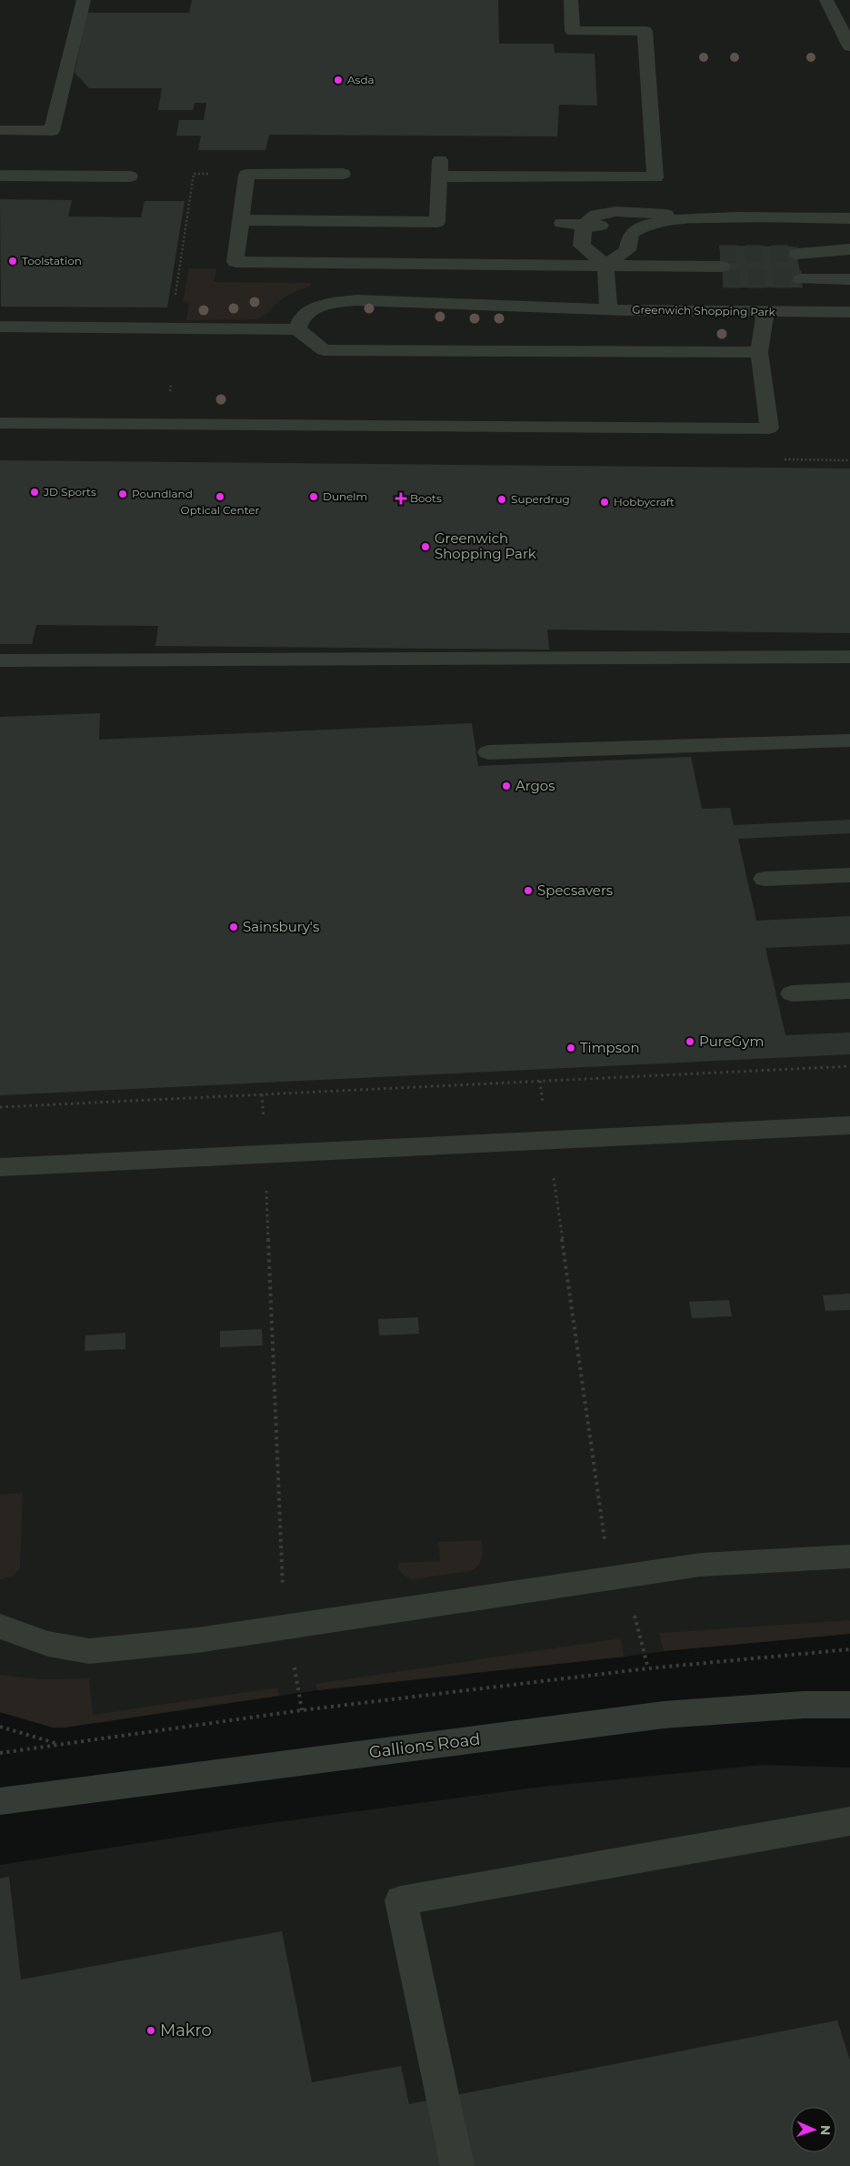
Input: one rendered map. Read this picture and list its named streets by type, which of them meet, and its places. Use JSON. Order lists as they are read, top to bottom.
{
  "streets": {
    "street": ["Greenwich Shopping Park", "Gallions Road"]
  },
  "places": {
    "other": [
      "Asda",
      "Toolstation",
      "JD Sports",
      "Poundland",
      "Optical Center",
      "Dunelm",
      "Superdrug",
      "Hobbycraft",
      "Greenwich Shopping Park",
      "Argos",
      "Specsavers",
      "Sainsbury's",
      "PureGym",
      "Timpson",
      "Makro"
    ],
    "health": ["Boots"]
  },
  "north": "right"
}
